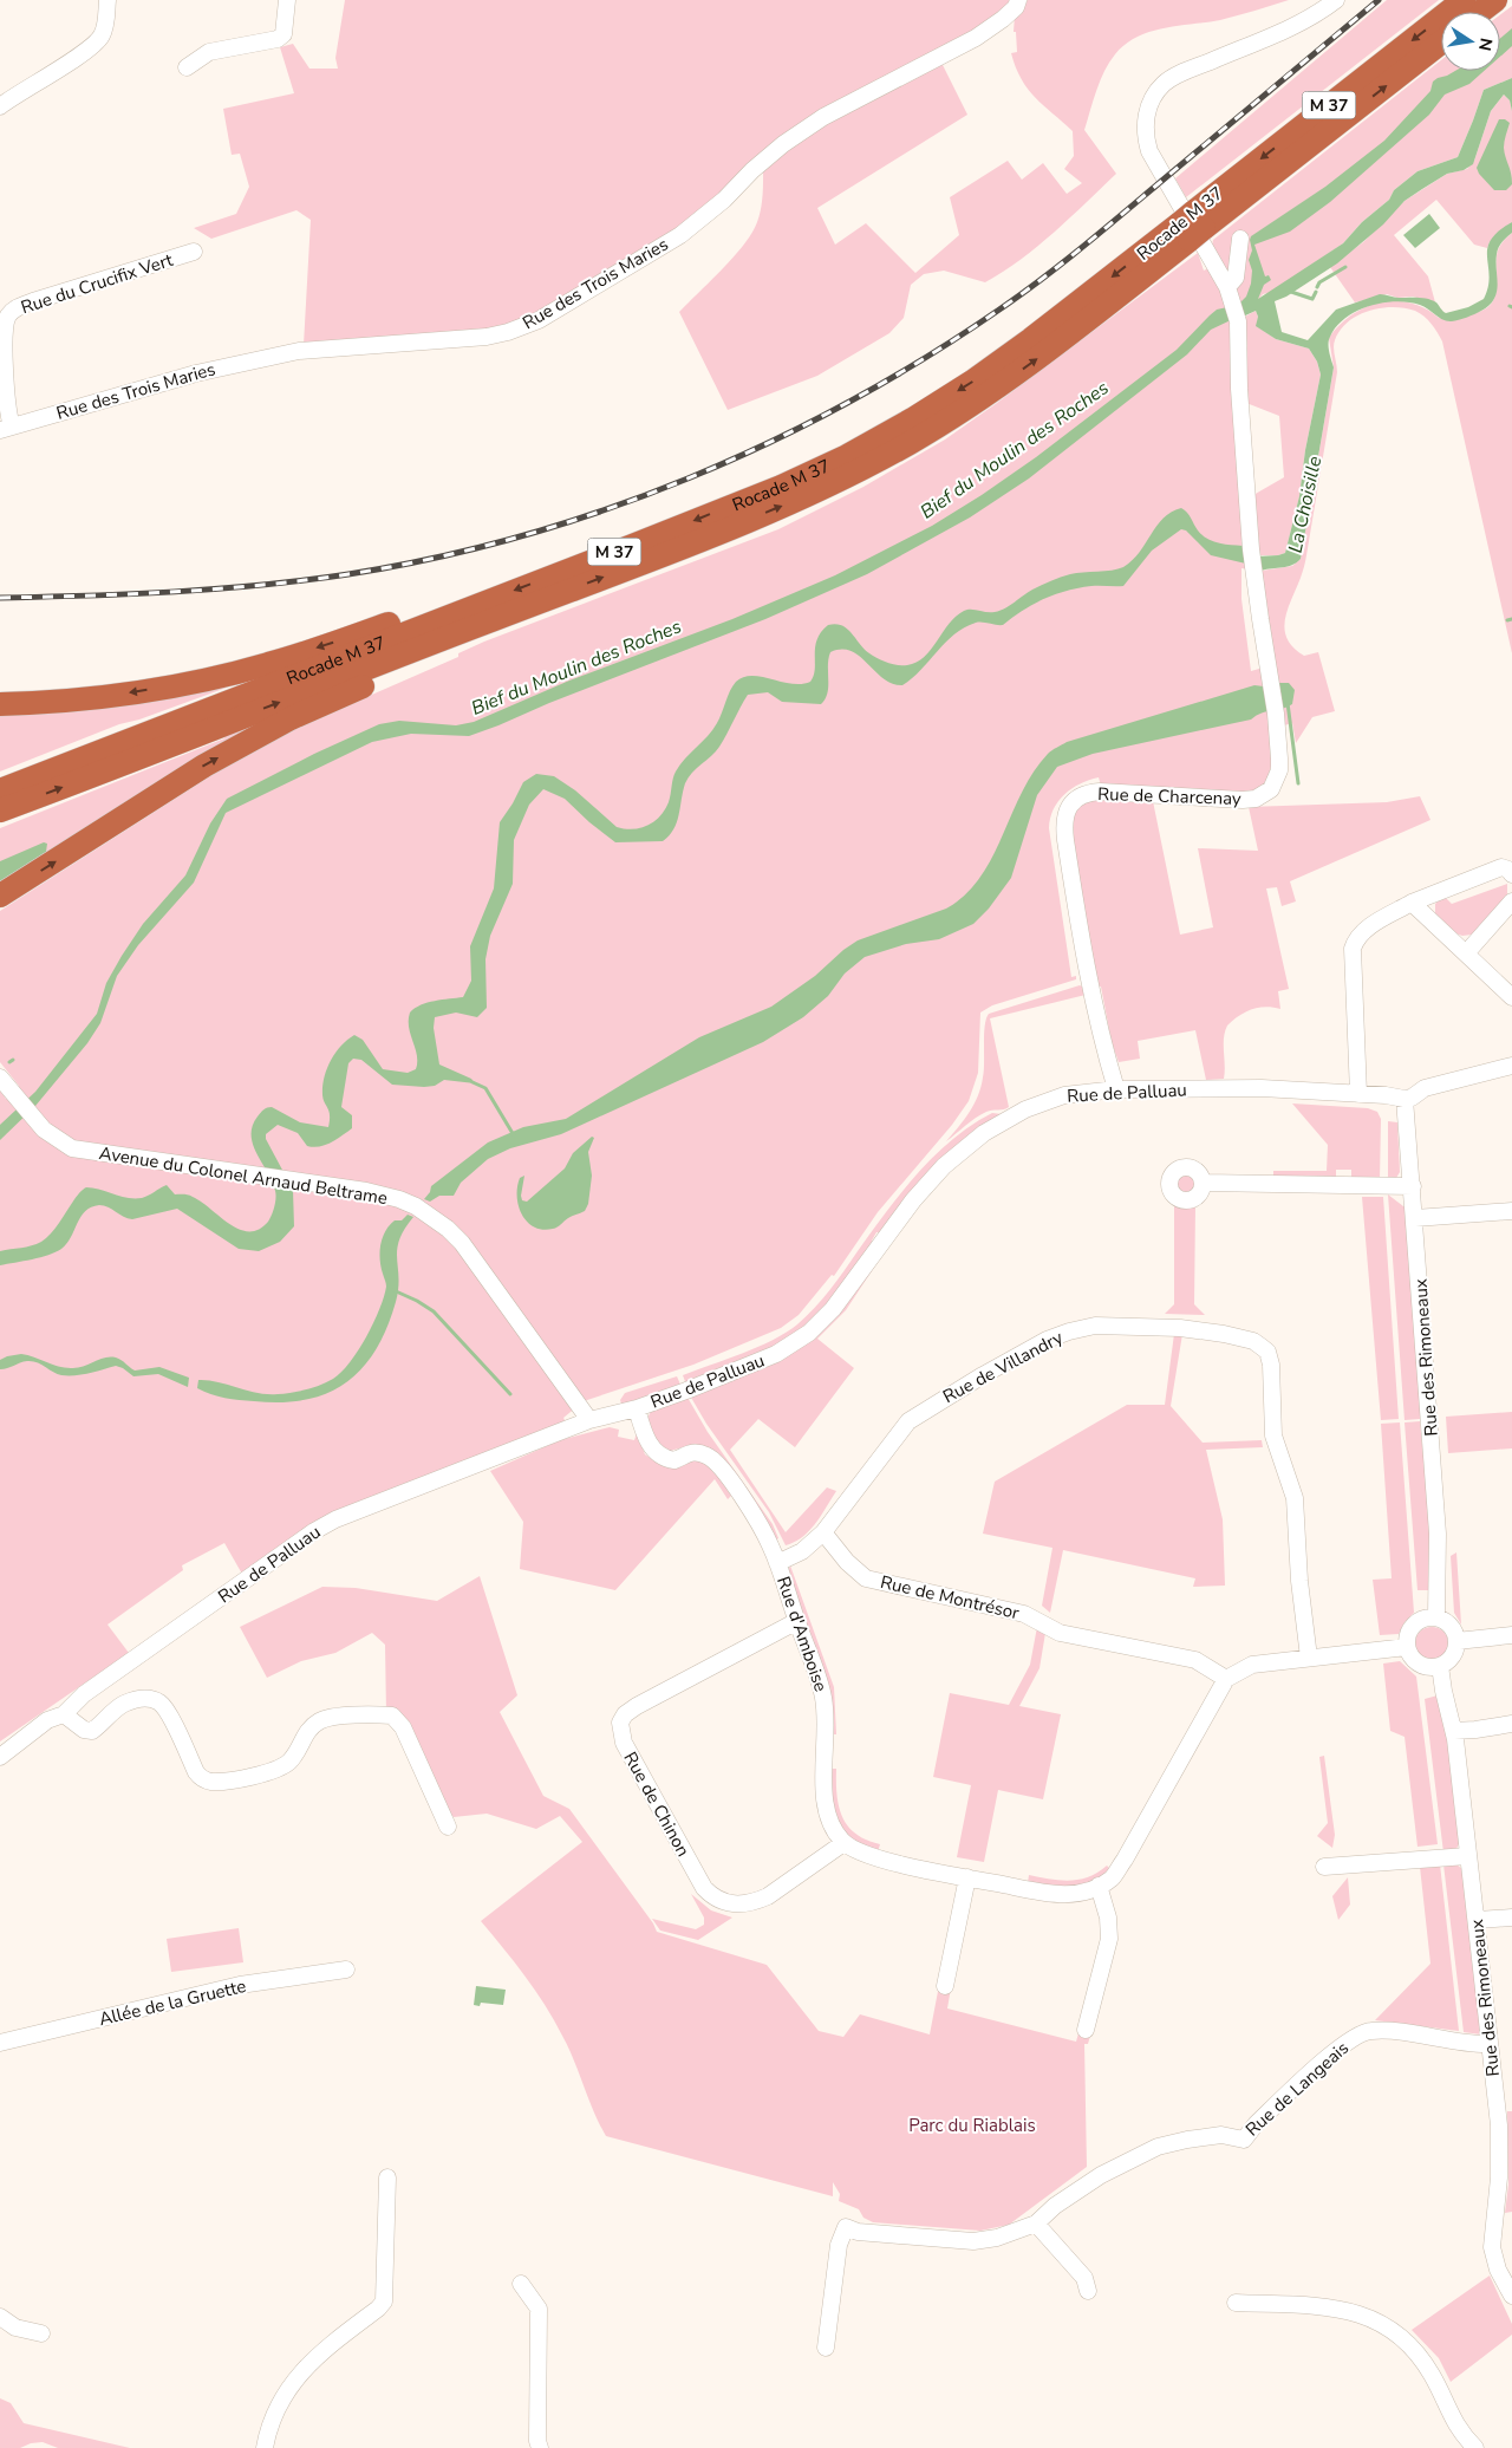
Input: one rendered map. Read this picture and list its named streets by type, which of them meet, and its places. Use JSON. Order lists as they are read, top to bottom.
{
  "streets": {
    "highway": ["M 37", "Rocade M 37"],
    "street": [
      "Rue du Crucifix Vert",
      "Rue des Trois Maries",
      "Rue de Charcenay",
      "Rue de Palluau",
      "Avenue du Colonel Arnaud Beltrame",
      "Rue des Rimoneaux",
      "Rue de Villandry",
      "Rue de Montrésor",
      "Rue d'Amboise",
      "Rue de Chinon",
      "Allée de la Gruette",
      "Rue de Langeais"
    ]
  },
  "crossings": [
    ["Rue du Crucifix Vert", "Rue des Trois Maries"],
    ["Rue de Charcenay", "Rue de Palluau"],
    ["Rue de Palluau", "Avenue du Colonel Arnaud Beltrame"],
    ["Rue de Palluau", "Rue des Rimoneaux"],
    ["Rue de Palluau", "Rue d'Amboise"],
    ["Rue des Rimoneaux", "Rue de Langeais"],
    ["Rue de Villandry", "Rue de Montrésor"],
    ["Rue de Villandry", "Rue d'Amboise"],
    ["Rue de Montrésor", "Rue d'Amboise"],
    ["Rue d'Amboise", "Rue de Chinon"]
  ],
  "water": ["Bief du Moulin des Roches", "La Choisille"],
  "parks": ["Parc du Riablais"],
  "north": "right"
}
